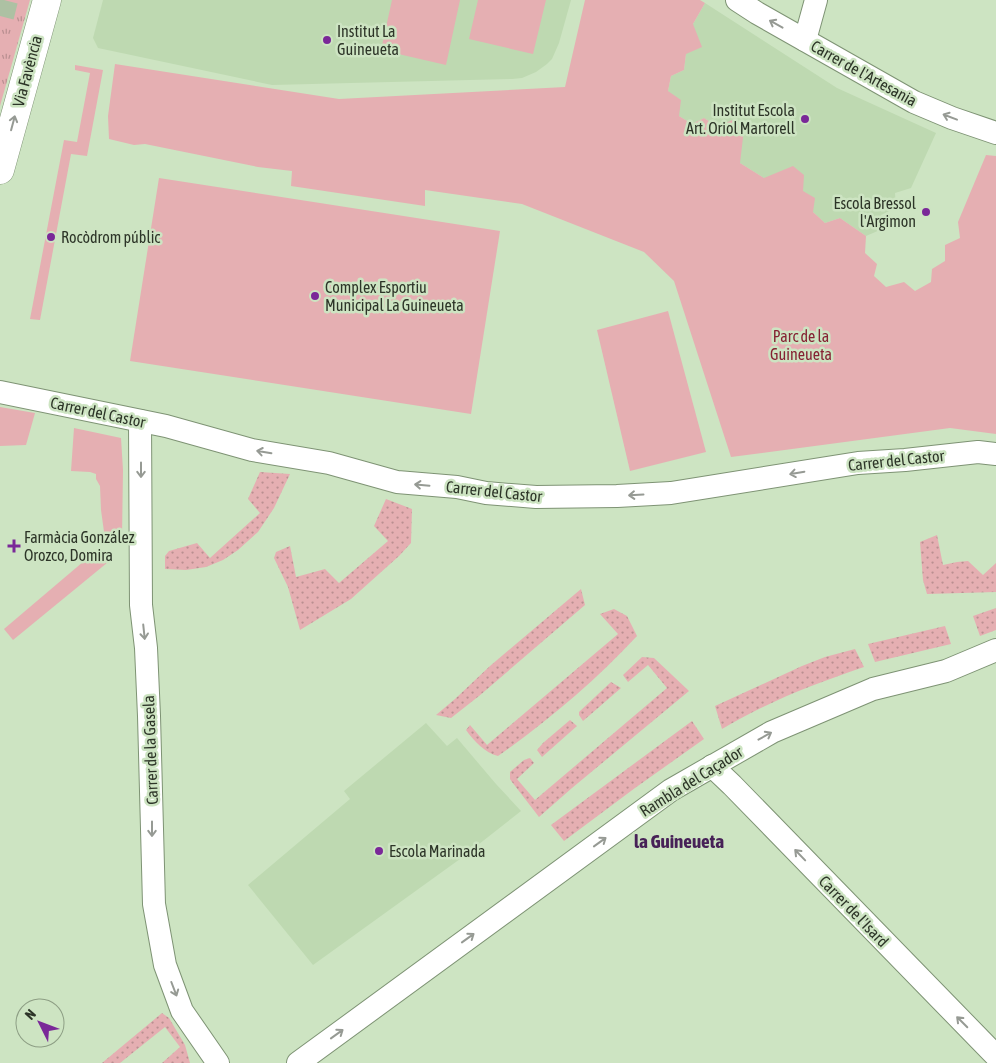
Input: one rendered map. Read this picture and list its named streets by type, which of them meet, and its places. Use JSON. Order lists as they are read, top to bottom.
{
  "streets": {
    "street": [
      "Via Favència",
      "Carrer de l'Artesania",
      "Carrer del Castor",
      "Carrer de la Gasela",
      "Rambla del Caçador",
      "Carrer de l'Isard"
    ]
  },
  "crossings": [
    ["Carrer del Castor", "Carrer de la Gasela"],
    ["Rambla del Caçador", "Carrer de l'Isard"]
  ],
  "one_way": [
    "Via Favència",
    "Carrer de l'Artesania",
    "Carrer del Castor",
    "Carrer de la Gasela",
    "Rambla del Caçador",
    "Carrer de l'Isard"
  ],
  "districts": ["la Guineueta"],
  "parks": ["Parc de la Guineueta"],
  "places": {
    "other": [
      "Institut La Guineueta",
      "Institut Escola Art. Oriol Martorell",
      "Escola Bressol l'Argimon",
      "Rocòdrom públic",
      "Complex Esportiu Municipal La Guineueta",
      "Escola Marinada"
    ],
    "health": ["Farmàcia González Orozco, Domira"]
  },
  "north": "top left"
}
